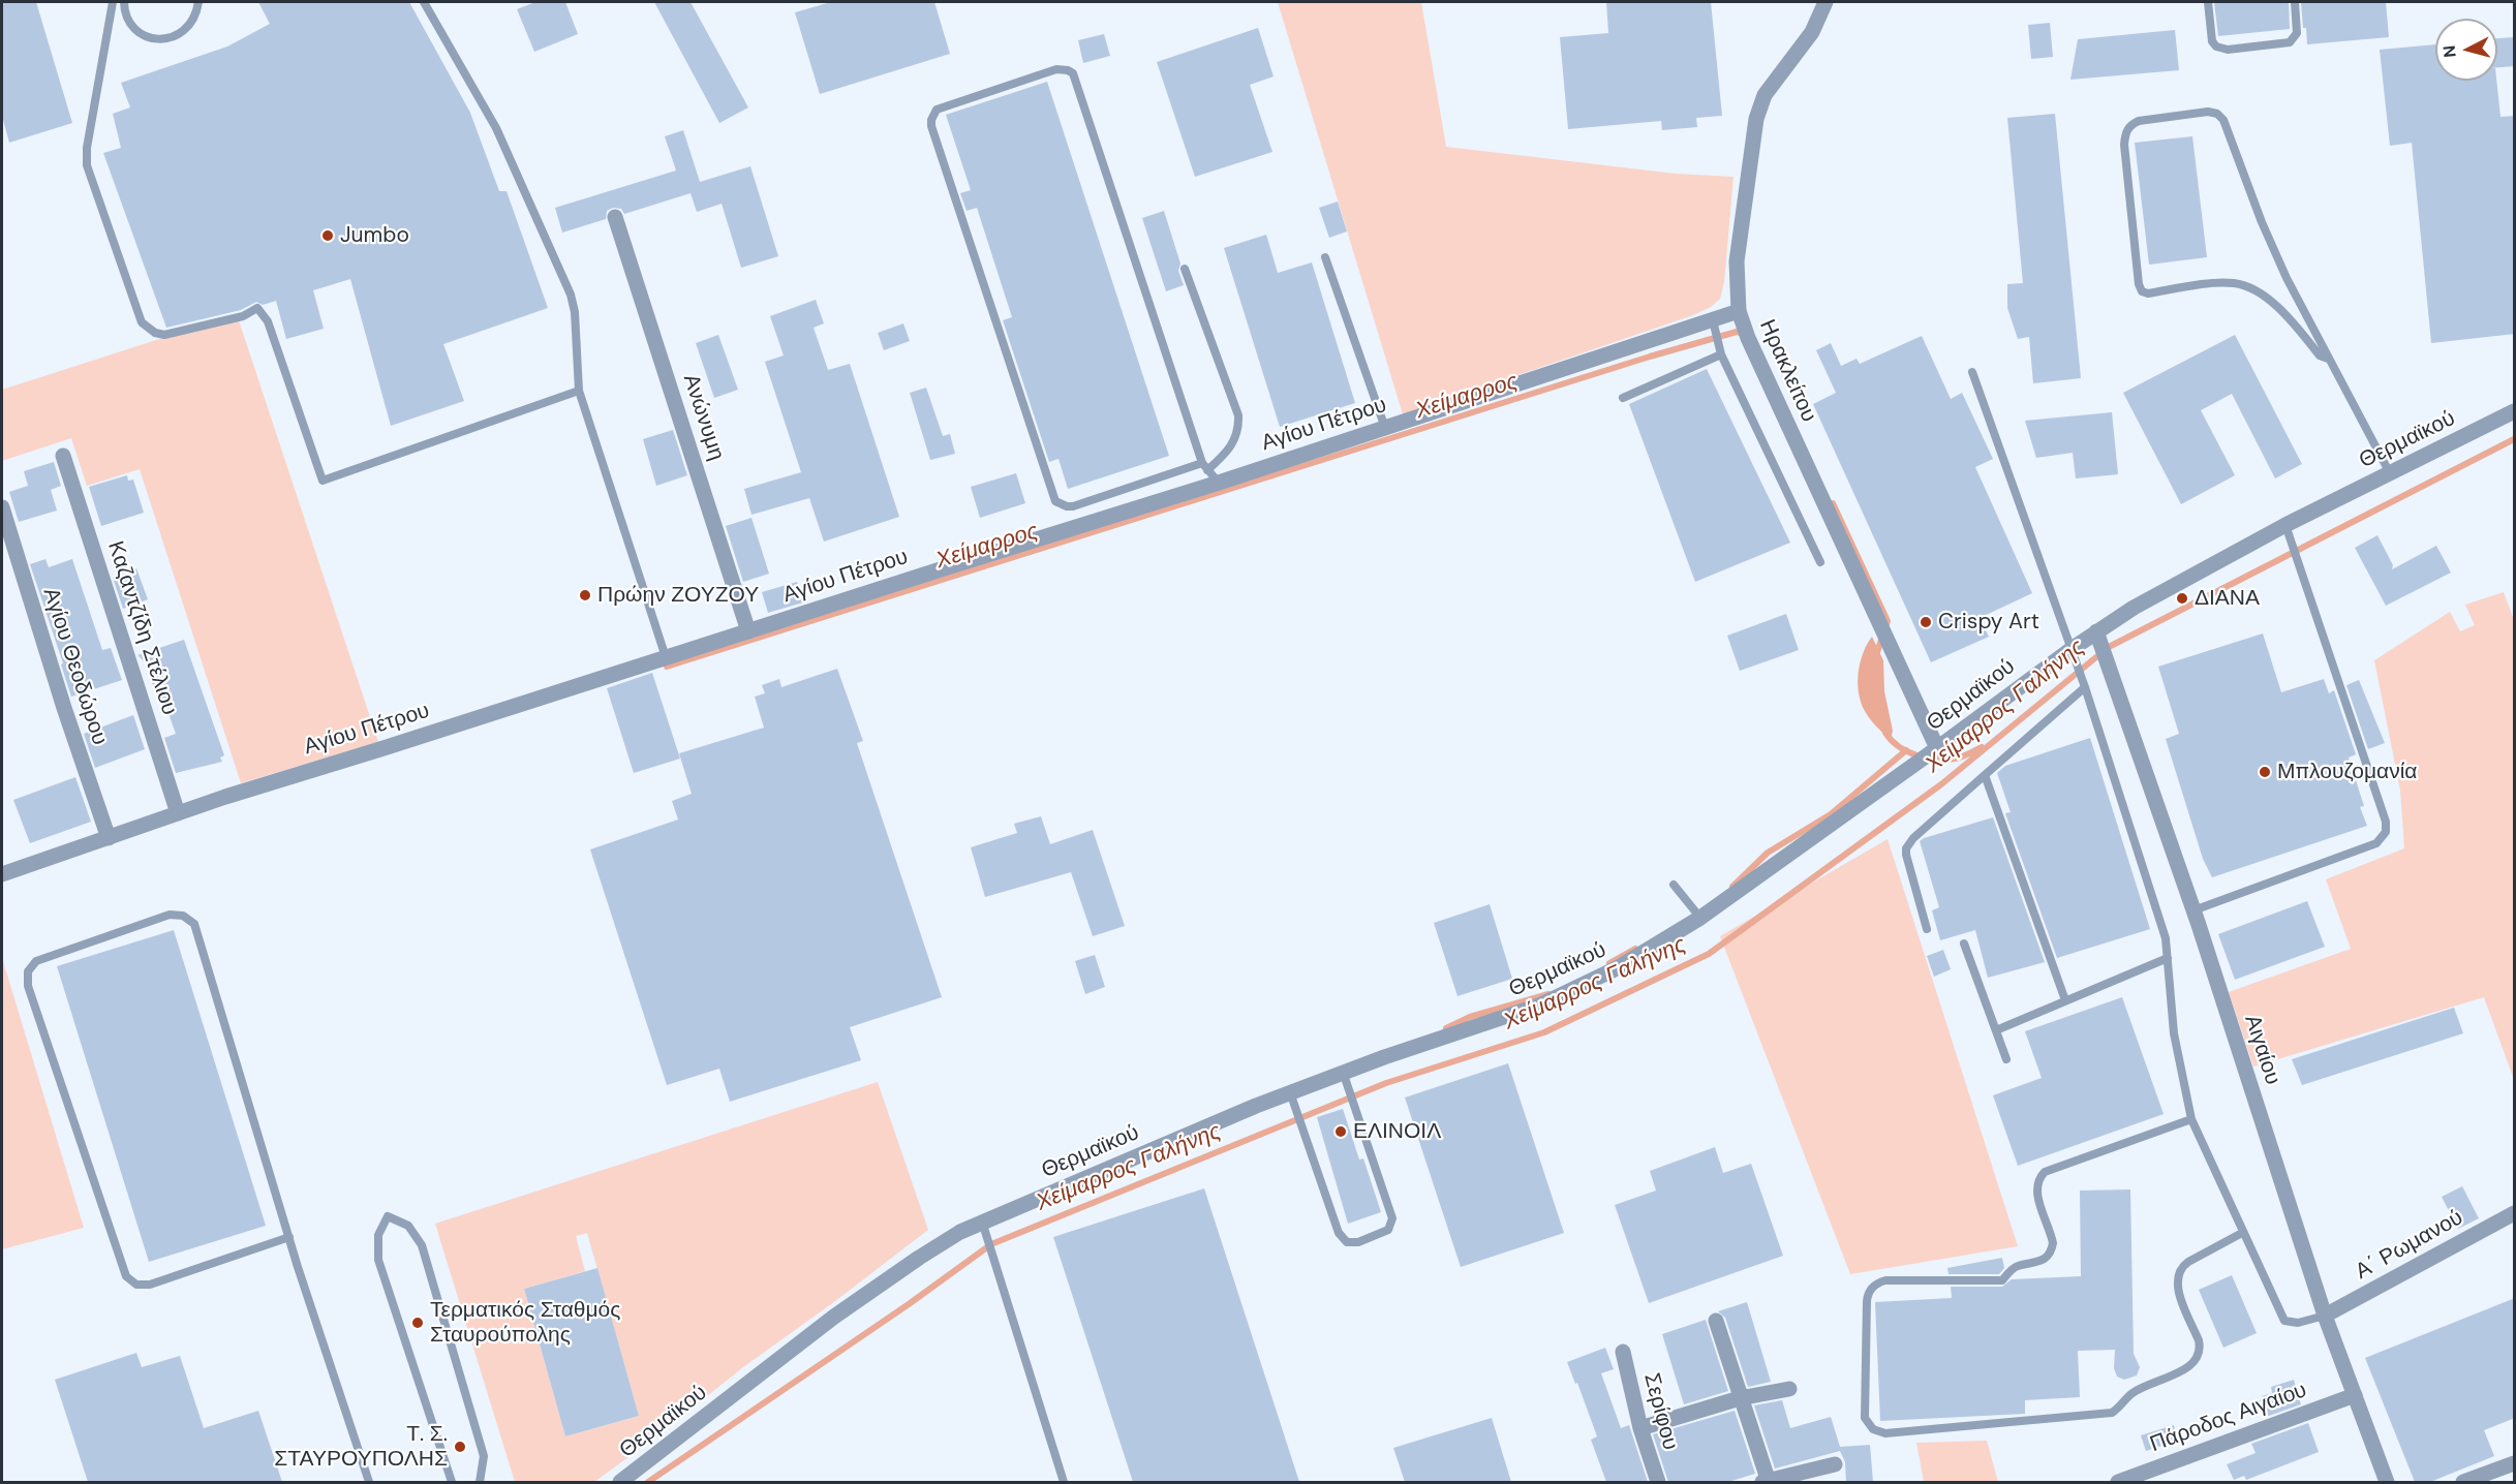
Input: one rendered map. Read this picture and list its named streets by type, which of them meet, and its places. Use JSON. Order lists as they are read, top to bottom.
{
  "streets": {
    "street": [
      "Ηρακλείτου",
      "Ανώνυμη",
      "Αγίου Πέτρου",
      "Θερμαϊκού",
      "Καζαντζίδη Στέλιου",
      "Αγίου Θεοδώρου",
      "Αιγαίου",
      "Α΄ Ρωμανού",
      "Σερίφου",
      "Πάροδος Αιγαίου"
    ]
  },
  "crossings": [
    ["Ηρακλείτου", "Αγίου Πέτρου"],
    ["Ηρακλείτου", "Θερμαϊκού"],
    ["Ανώνυμη", "Αγίου Πέτρου"],
    ["Αγίου Πέτρου", "Καζαντζίδη Στέλιου"],
    ["Αγίου Πέτρου", "Αγίου Θεοδώρου"],
    ["Θερμαϊκού", "Αιγαίου"],
    ["Αιγαίου", "Α΄ Ρωμανού"],
    ["Αιγαίου", "Πάροδος Αιγαίου"]
  ],
  "water": ["Χείμαρρος", "Χείμαρρος Γαλήνης"],
  "places": [
    "Jumbo",
    "Πρώην ΖΟΥΖΟΥ",
    "ΔΙΑΝΑ",
    "Crispy Art",
    "Μπλουζομανία",
    "ΕΛΙΝΟΙΛ",
    "Τερματικός Σταθμός Σταυρούπολης",
    "Τ. Σ. ΣΤΑΥΡΟΥΠΟΛΗΣ"
  ],
  "north": "left"
}
